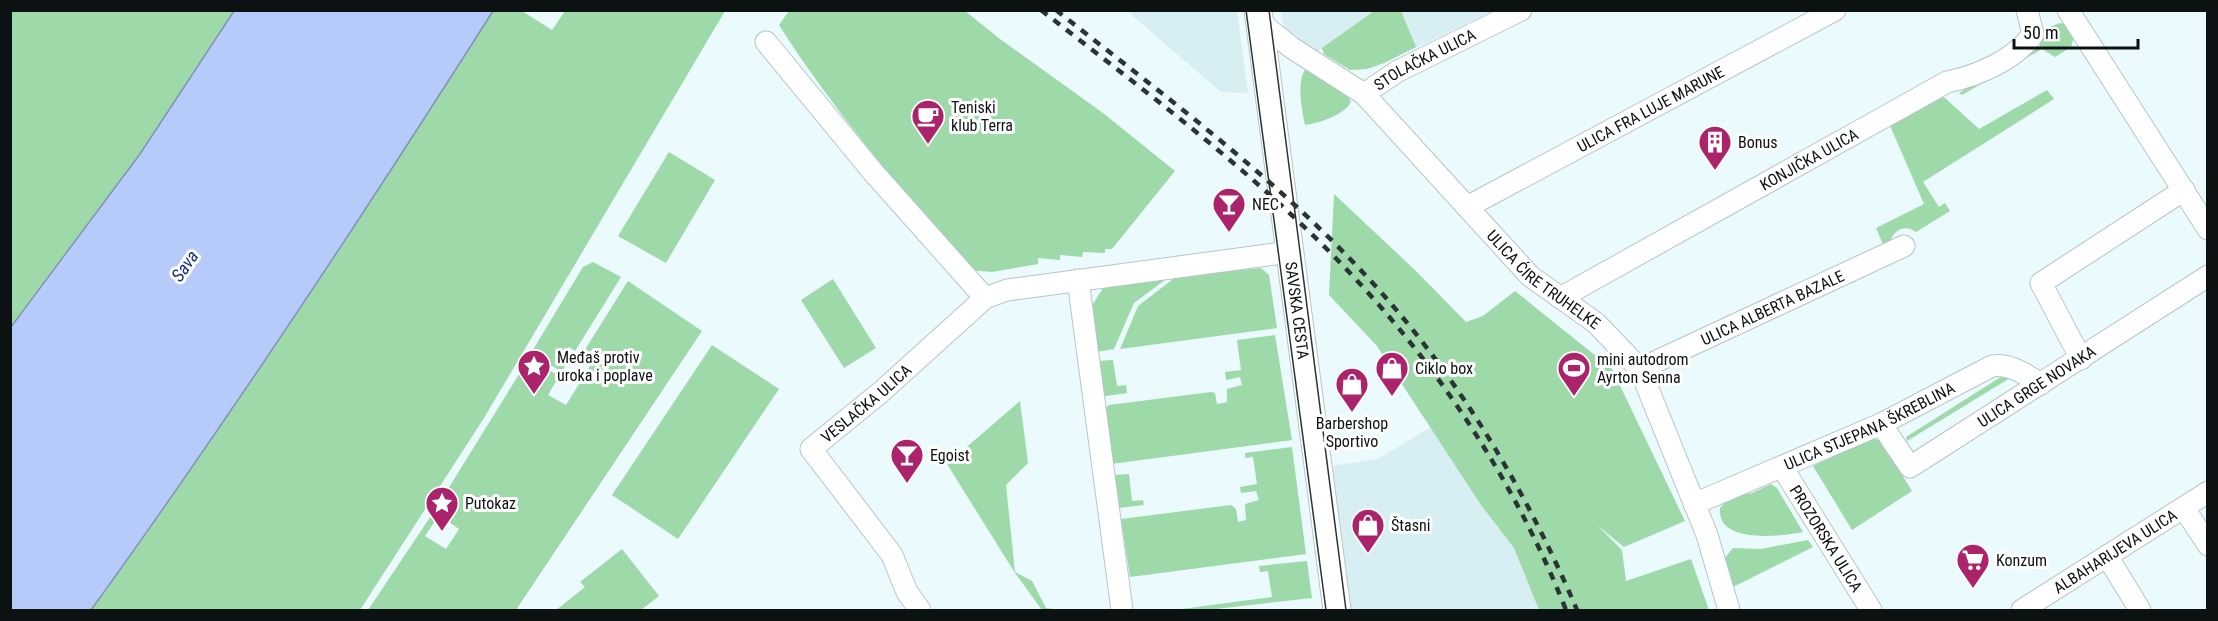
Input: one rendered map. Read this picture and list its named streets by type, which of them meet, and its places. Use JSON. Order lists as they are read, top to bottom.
{
  "streets": {
    "main road": ["SAVSKA CESTA"],
    "street": [
      "STOLAČKA ULICA",
      "ULICA FRA LUJE MARUNE",
      "KONJIČKA ULICA",
      "ULICA ĆIRE TRUHELKE",
      "ULICA ALBERTA BAZALE",
      "ULICA GRGE NOVAKA",
      "VESLAČKA ULICA",
      "ULICA STJEPANA ŠKREBLINA",
      "PROZORSKA ULICA",
      "ALBAHARIJEVA ULICA"
    ]
  },
  "crossings": [
    ["STOLAČKA ULICA", "ULICA ĆIRE TRUHELKE"],
    ["ULICA FRA LUJE MARUNE", "ULICA ĆIRE TRUHELKE"],
    ["KONJIČKA ULICA", "ULICA ĆIRE TRUHELKE"],
    ["ULICA ĆIRE TRUHELKE", "ULICA ALBERTA BAZALE"],
    ["ULICA ĆIRE TRUHELKE", "SAVSKA CESTA"],
    ["ULICA ĆIRE TRUHELKE", "ULICA STJEPANA ŠKREBLINA"],
    ["SAVSKA CESTA", "VESLAČKA ULICA"],
    ["ULICA GRGE NOVAKA", "ULICA STJEPANA ŠKREBLINA"],
    ["ULICA STJEPANA ŠKREBLINA", "PROZORSKA ULICA"]
  ],
  "water": ["Sava"],
  "places": {
    "cafe": ["Teniski klub Terra"],
    "building": ["Bonus"],
    "bar": ["NEC", "Egoist"],
    "place": ["Međaš protiv uroka i poplave", "Putokaz"],
    "shop": ["Ciklo box", "Barbershop Sportivo", "Štasni"],
    "sports": ["mini autodrom Ayrton Senna"],
    "supermarket": ["Konzum"]
  },
  "scale_bar": "50 m"
}
